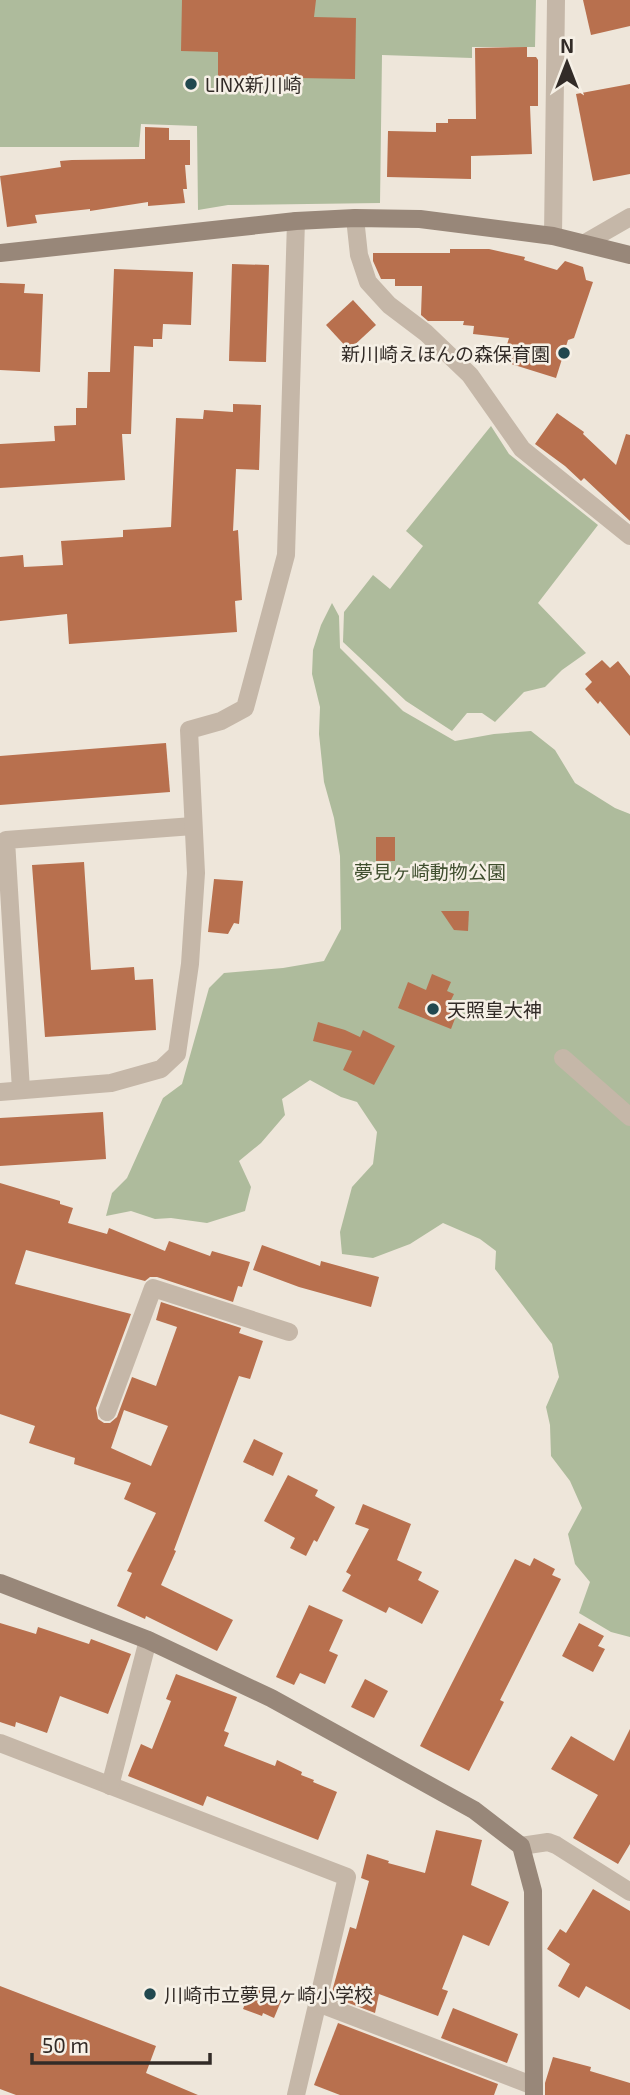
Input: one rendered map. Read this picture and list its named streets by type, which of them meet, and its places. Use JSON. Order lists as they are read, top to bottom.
{
  "parks": ["夢見ヶ崎動物公園"],
  "places": [
    "LINX新川崎",
    "新川崎えほんの森保育園",
    "天照皇大神",
    "川崎市立夢見ヶ崎小学校"
  ],
  "scale_bar": "50 m",
  "north": "top"
}
